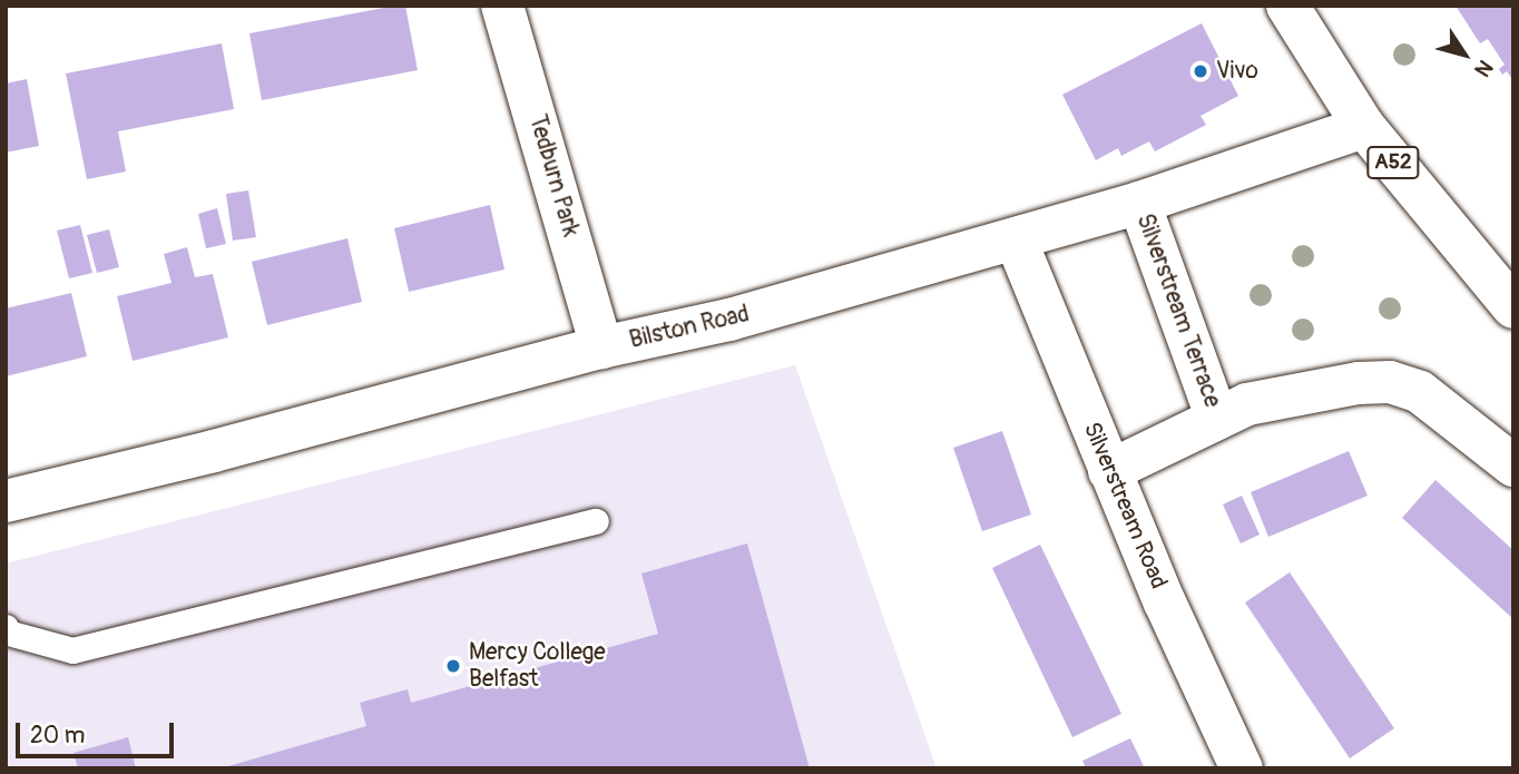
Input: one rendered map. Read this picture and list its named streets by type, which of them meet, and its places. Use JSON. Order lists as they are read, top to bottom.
{
  "streets": {
    "street": [
      "A52",
      "Tedburn Park",
      "Silverstream Terrace",
      "Bilston Road",
      "Silverstream Road"
    ]
  },
  "crossings": [
    ["A52", "Bilston Road"],
    ["Tedburn Park", "Bilston Road"],
    ["Silverstream Terrace", "Bilston Road"],
    ["Silverstream Terrace", "Silverstream Road"],
    ["Bilston Road", "Silverstream Road"]
  ],
  "places": ["Vivo", "Mercy College Belfast"],
  "scale_bar": "20 m",
  "north": "bottom right"
}
